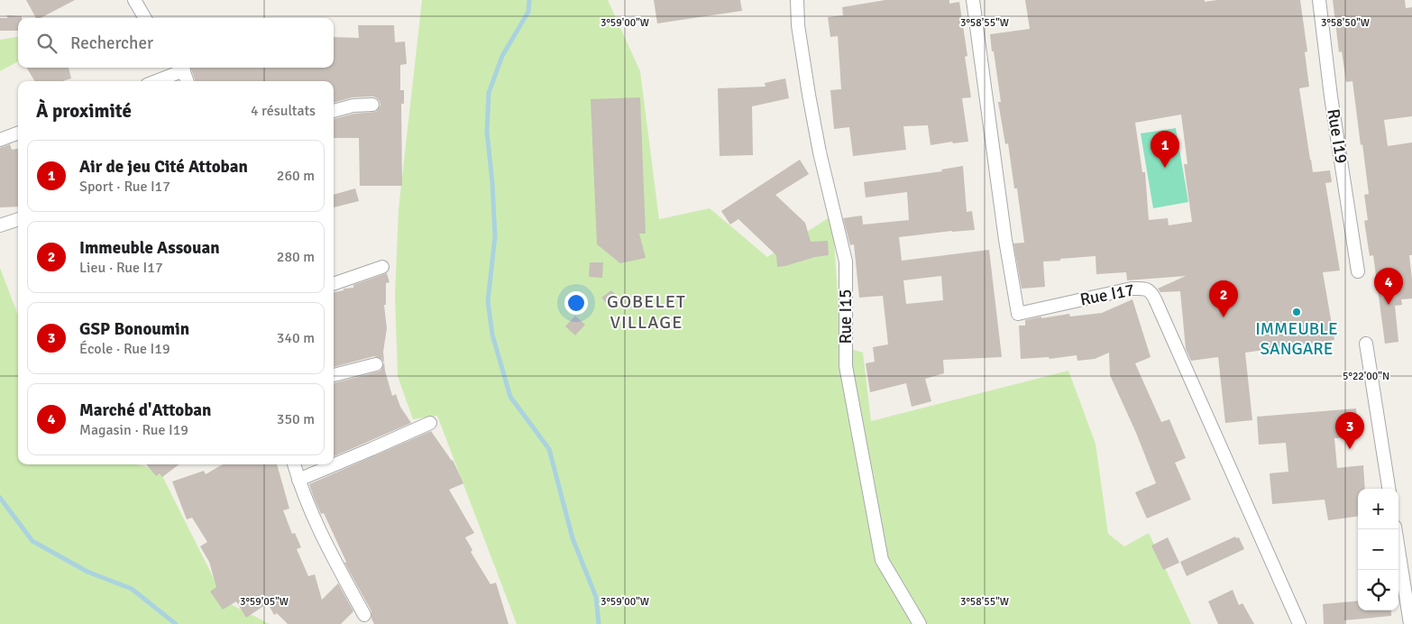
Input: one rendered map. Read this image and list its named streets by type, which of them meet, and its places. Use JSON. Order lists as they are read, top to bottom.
{
  "streets": {
    "street": ["Rue I19", "Rue I17", "Rue I15"]
  },
  "districts": ["GOBELET VILLAGE"],
  "places": ["IMMEUBLE SANGARE"],
  "page": {
    "search": "Rechercher",
    "heading": ["À proximité", "4 résultats"],
    "pins": [
      "1",
      "4",
      "2",
      "3"
    ],
    "list": [
      {
        "mark": "1",
        "name": "Air de jeu Cité Attoban",
        "note": "Sport · Rue I17",
        "value": "260 m"
      },
      {
        "mark": "2",
        "name": "Immeuble Assouan",
        "note": "Lieu · Rue I17",
        "value": "280 m"
      },
      {
        "mark": "3",
        "name": "GSP Bonoumin",
        "note": "École · Rue I19",
        "value": "340 m"
      },
      {
        "mark": "4",
        "name": "Marché d'Attoban",
        "note": "Magasin · Rue I19",
        "value": "350 m"
      }
    ],
    "map_buttons": ["+", "−"]
  },
  "coordinates": [
    "3°59'00\"W",
    "3°58'55\"W",
    "3°58'50\"W",
    "5°22'00\"N",
    "3°59'05\"W"
  ]
}
